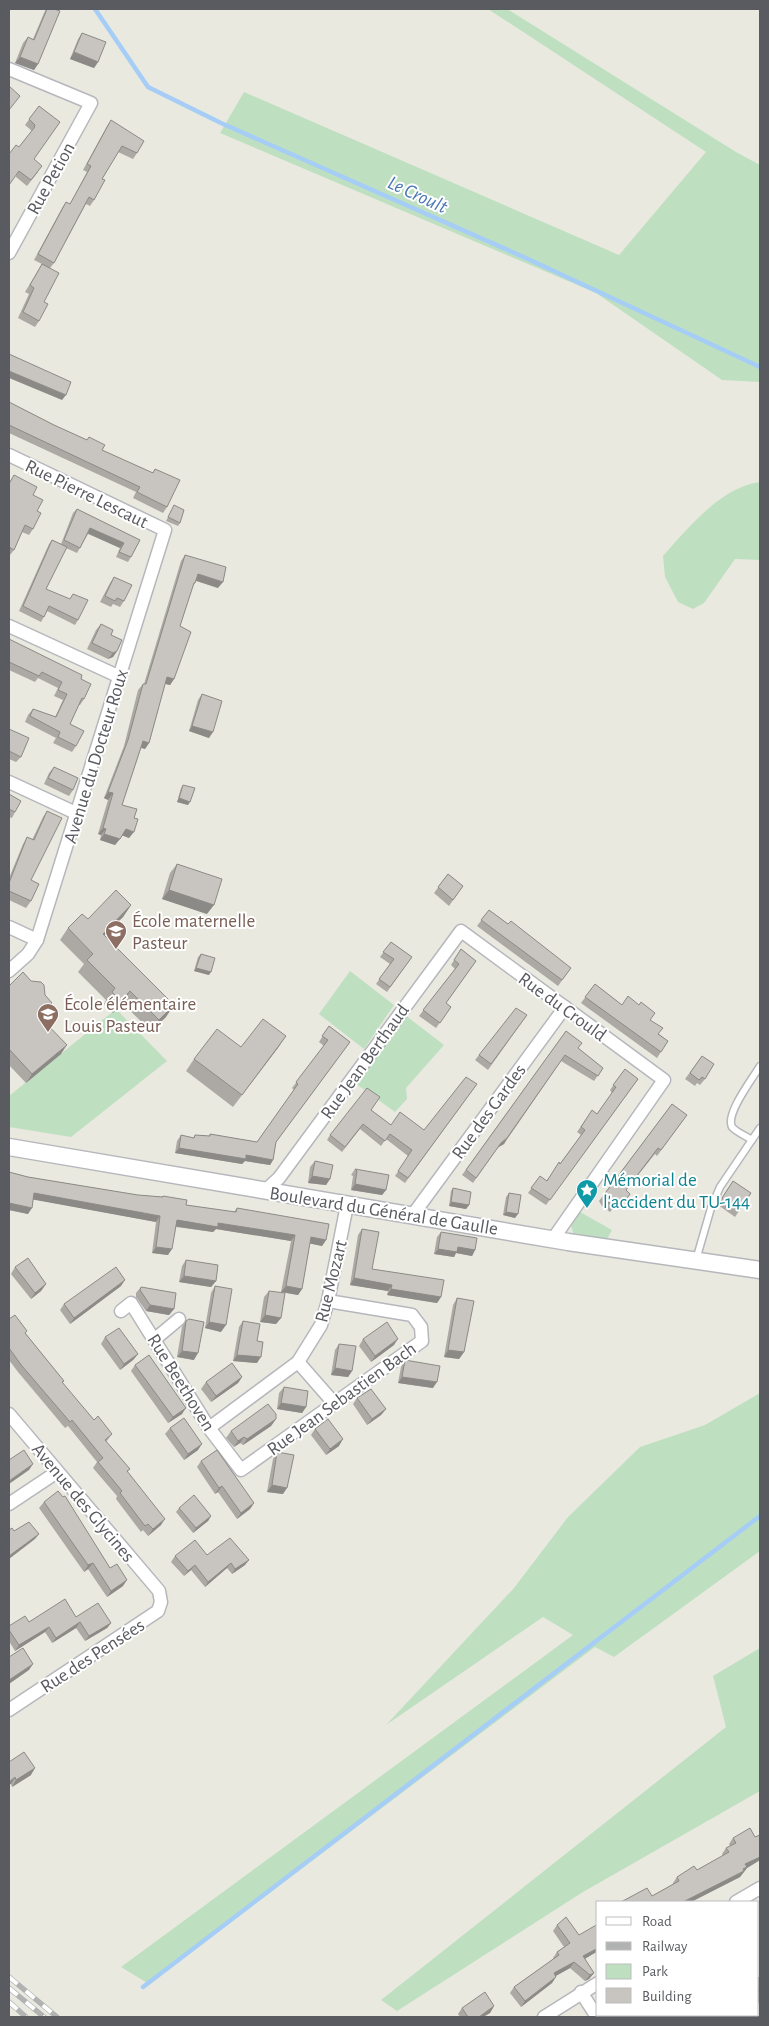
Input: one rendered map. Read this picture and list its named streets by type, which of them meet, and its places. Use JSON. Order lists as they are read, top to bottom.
{
  "streets": {
    "street": [
      "Rue Petion",
      "Rue Pierre Lescaut",
      "Avenue du Docteur Roux",
      "Rue du Crould",
      "Rue Jean Berthaud",
      "Rue des Gardes",
      "Boulevard du Général de Gaulle",
      "Rue Mozart",
      "Rue Beethoven",
      "Rue Jean Sebastien Bach",
      "Avenue des Glycines",
      "Rue des Pensées"
    ]
  },
  "crossings": [
    ["Rue Pierre Lescaut", "Avenue du Docteur Roux"],
    ["Rue du Crould", "Rue Jean Berthaud"],
    ["Rue du Crould", "Rue des Gardes"],
    ["Rue du Crould", "Boulevard du Général de Gaulle"],
    ["Rue Jean Berthaud", "Boulevard du Général de Gaulle"],
    ["Rue des Gardes", "Boulevard du Général de Gaulle"],
    ["Boulevard du Général de Gaulle", "Rue Mozart"],
    ["Rue Mozart", "Rue Beethoven"],
    ["Rue Mozart", "Rue Jean Sebastien Bach"],
    ["Rue Beethoven", "Rue Jean Sebastien Bach"],
    ["Avenue des Glycines", "Rue des Pensées"]
  ],
  "water": ["Le Croult"],
  "places": {
    "school or university": ["École maternelle Pasteur", "École élémentaire Louis Pasteur"],
    "place": ["Mémorial de l'accident du TU-144"]
  },
  "legend": [
    "Road",
    "Railway",
    "Park",
    "Building"
  ]
}
